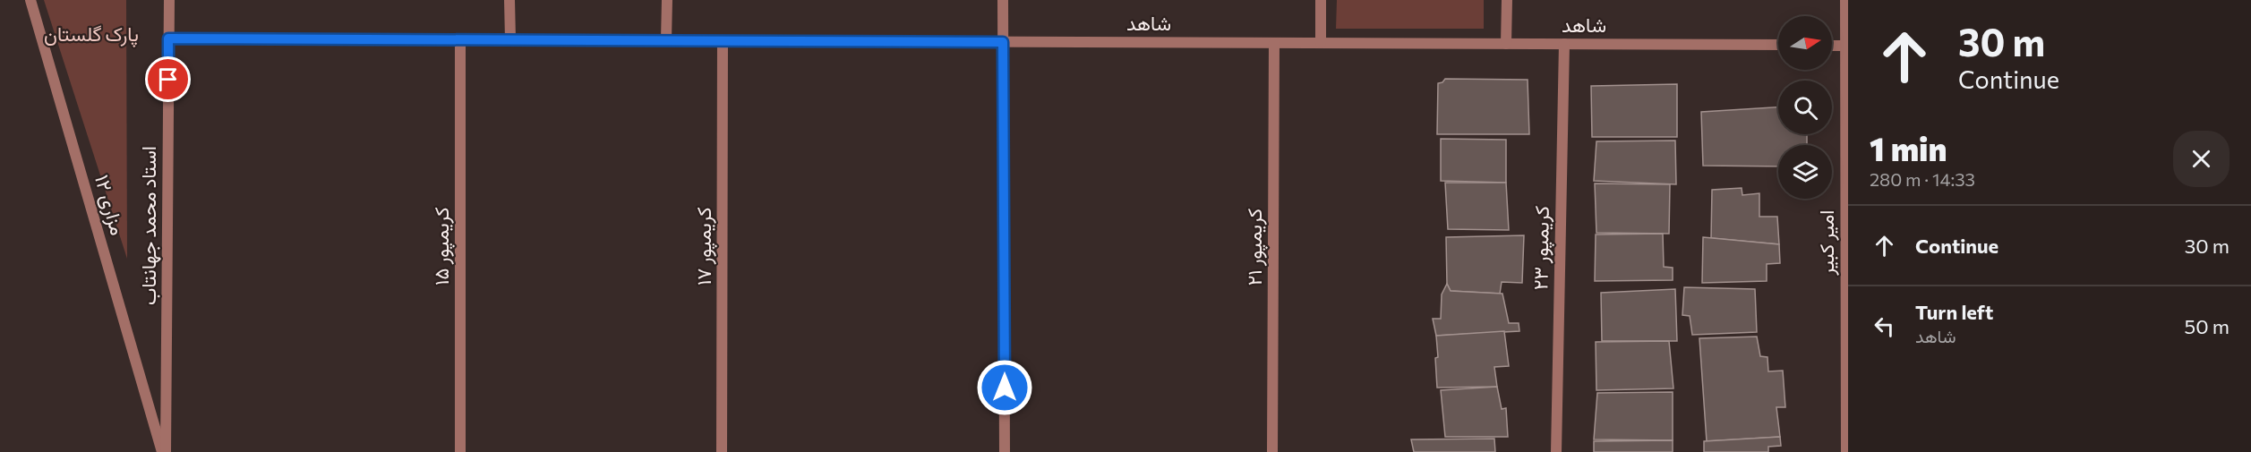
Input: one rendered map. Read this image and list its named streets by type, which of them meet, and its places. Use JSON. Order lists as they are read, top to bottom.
{
  "streets": {
    "street": [
      "شاهد",
      "مزاری ۱۲",
      "استاد محمد جهانتاب",
      "امیر کبیر",
      "کریمپور ۱۵",
      "کریمپور ۱۷",
      "کریمپور ۲۱",
      "کریمپور ۲۳"
    ]
  },
  "crossings": [
    ["شاهد", "استاد محمد جهانتاب"],
    ["شاهد", "کریمپور ۱۵"],
    ["شاهد", "کریمپور ۱۷"],
    ["شاهد", "کریمپور ۲۱"],
    ["شاهد", "کریمپور ۲۳"],
    ["مزاری ۱۲", "استاد محمد جهانتاب"]
  ],
  "parks": ["پارک گلستان"],
  "north": "right",
  "page": {
    "turn": ["30 m", "Continue"],
    "heading": ["1 min", "280 m · 14:33"],
    "list": [
      {
        "name": "Continue",
        "value": "30 m"
      },
      {
        "name": "Turn left",
        "note": "شاهد",
        "value": "50 m"
      }
    ]
  }
}
